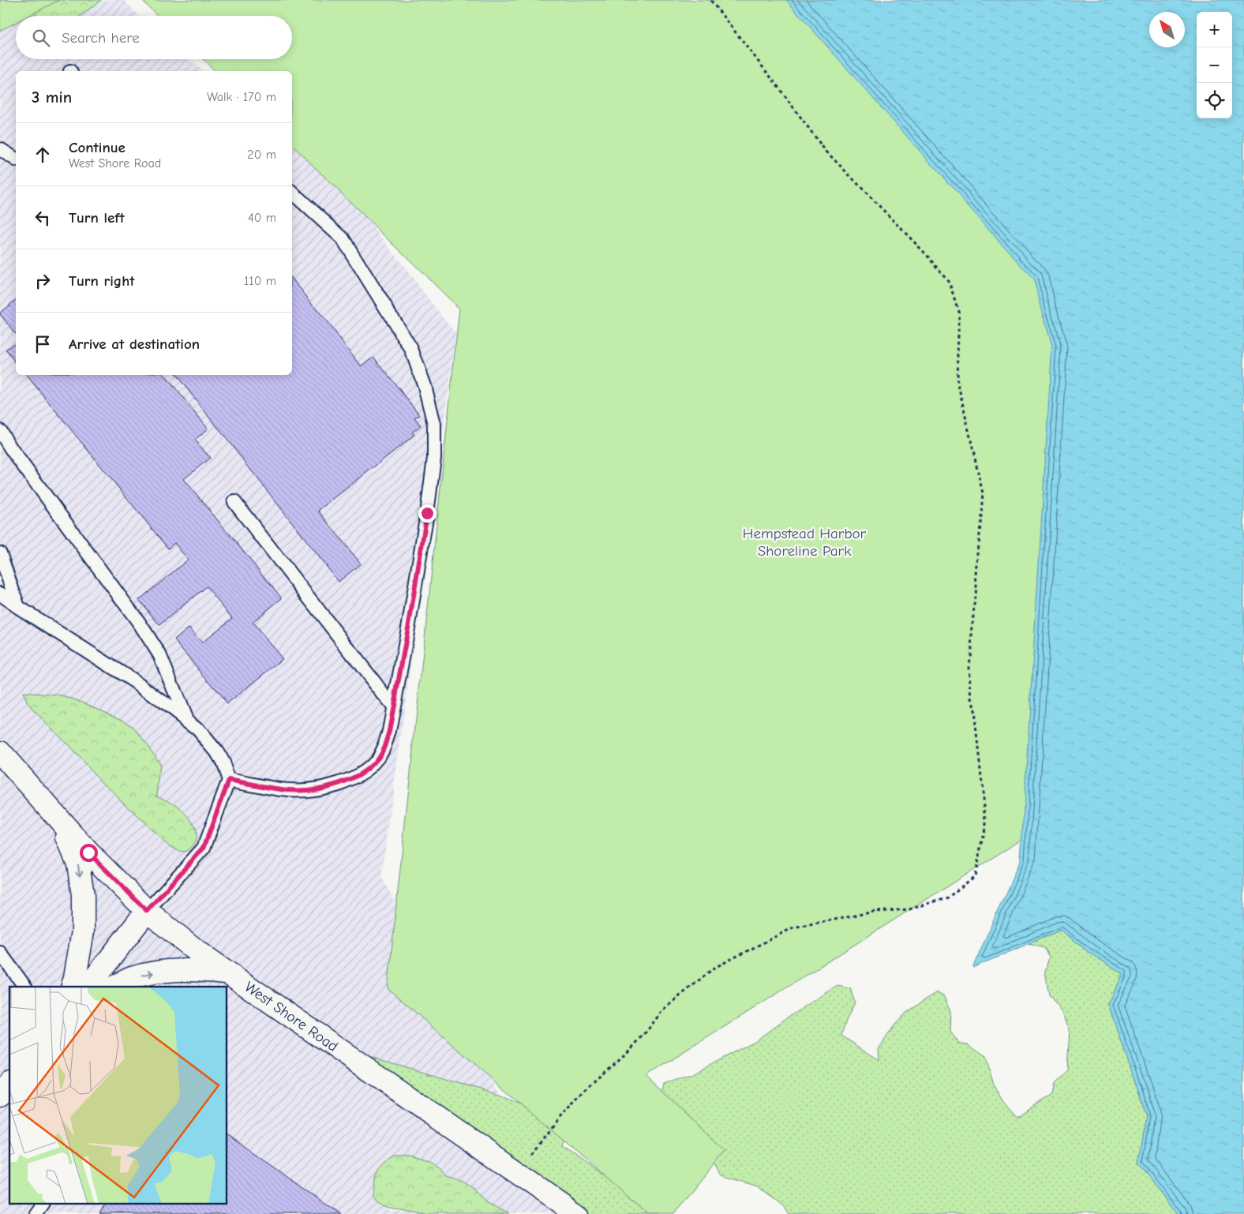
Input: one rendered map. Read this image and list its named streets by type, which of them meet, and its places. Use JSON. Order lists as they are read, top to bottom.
{
  "streets": {
    "main road": ["West Shore Road"]
  },
  "parks": ["Hempstead Harbor Shoreline Park"],
  "north": "top left",
  "page": {
    "map_buttons": ["+", "−"],
    "search": "Search here",
    "heading": ["3 min", "Walk · 170 m"],
    "list": [
      ["Continue", "West Shore Road", "20 m"],
      ["Turn left", "40 m"],
      ["Turn right", "110 m"],
      "Arrive at destination"
    ]
  }
}
